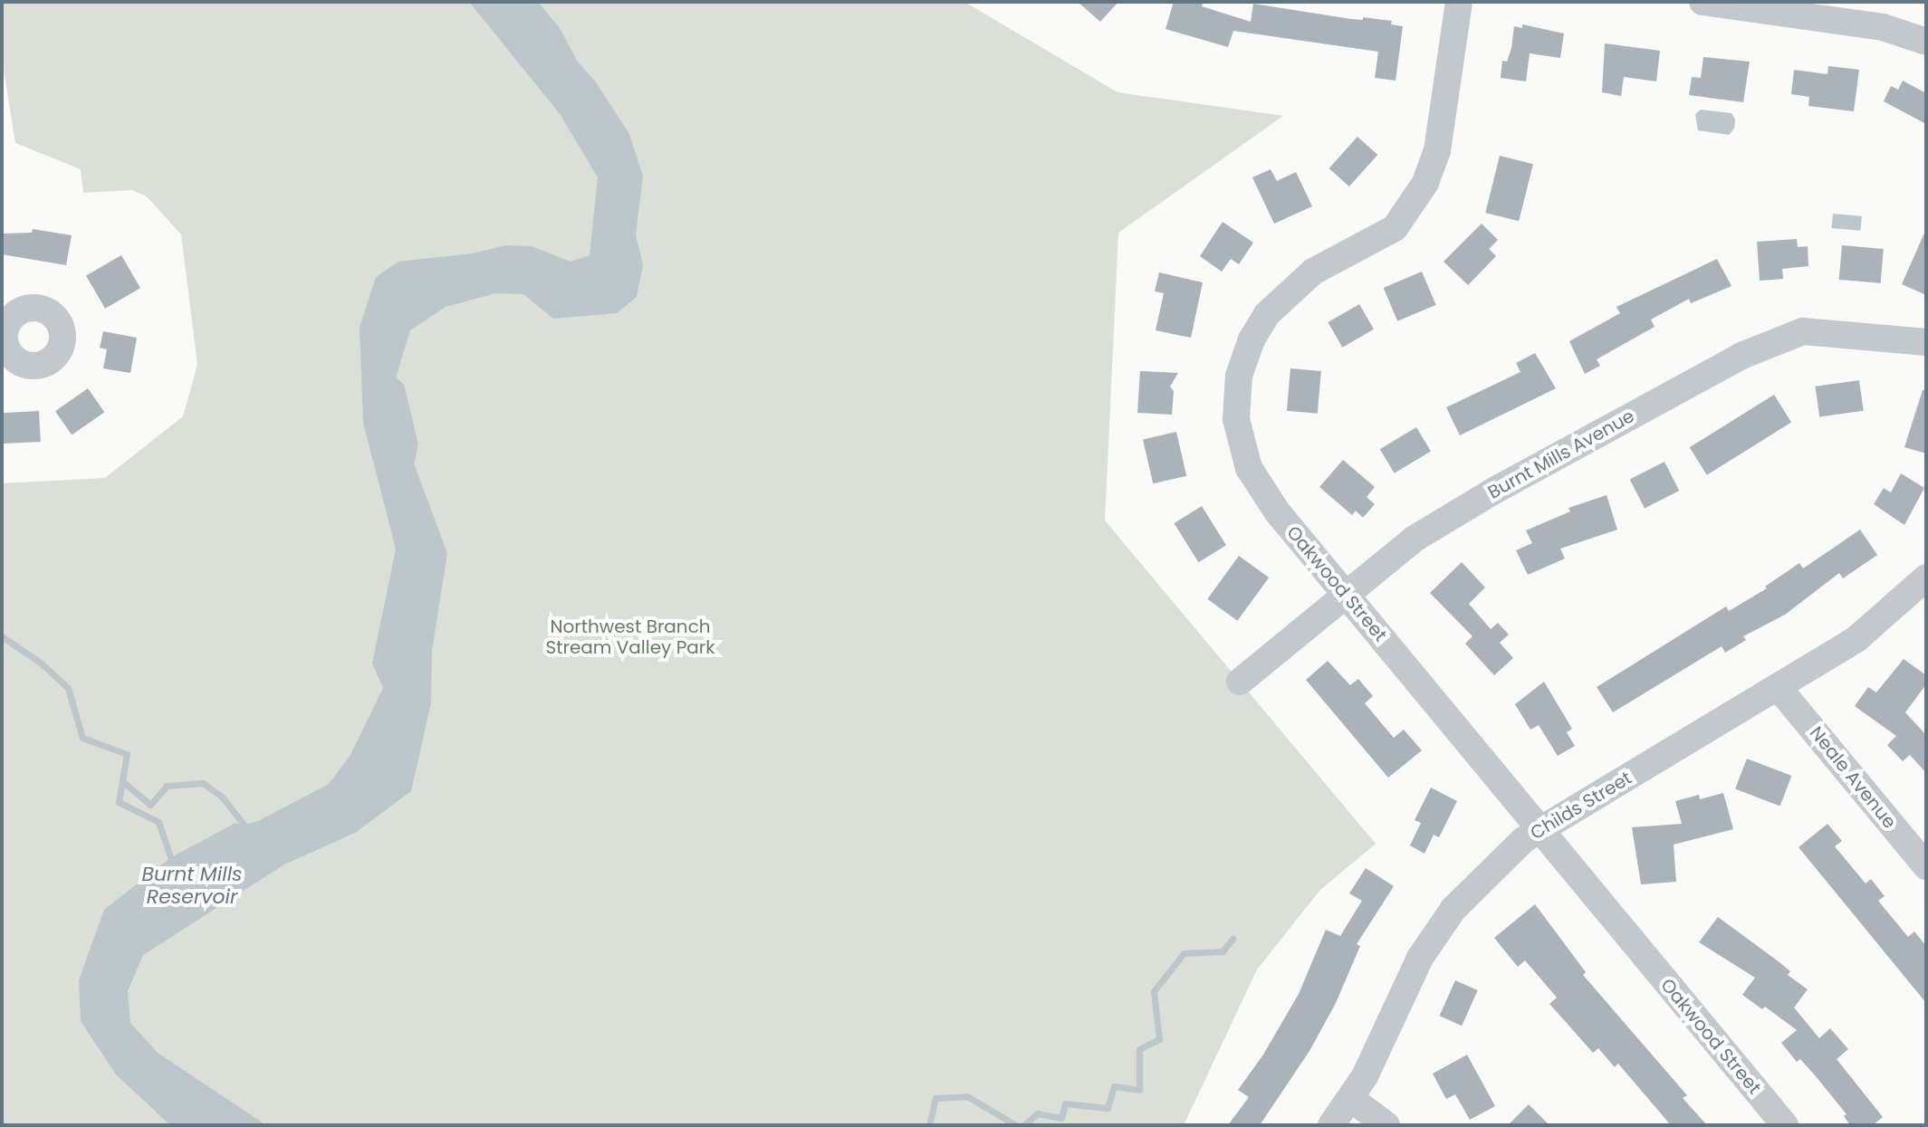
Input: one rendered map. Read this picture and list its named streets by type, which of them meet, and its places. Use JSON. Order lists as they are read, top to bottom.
{
  "streets": {
    "street": [
      "Burnt Mills Avenue",
      "Oakwood Street",
      "Neale Avenue",
      "Childs Street"
    ]
  },
  "crossings": [
    ["Burnt Mills Avenue", "Oakwood Street"],
    ["Oakwood Street", "Childs Street"],
    ["Neale Avenue", "Childs Street"]
  ],
  "water": ["Burnt Mills Reservoir"],
  "parks": ["Northwest Branch Stream Valley Park"]
}
